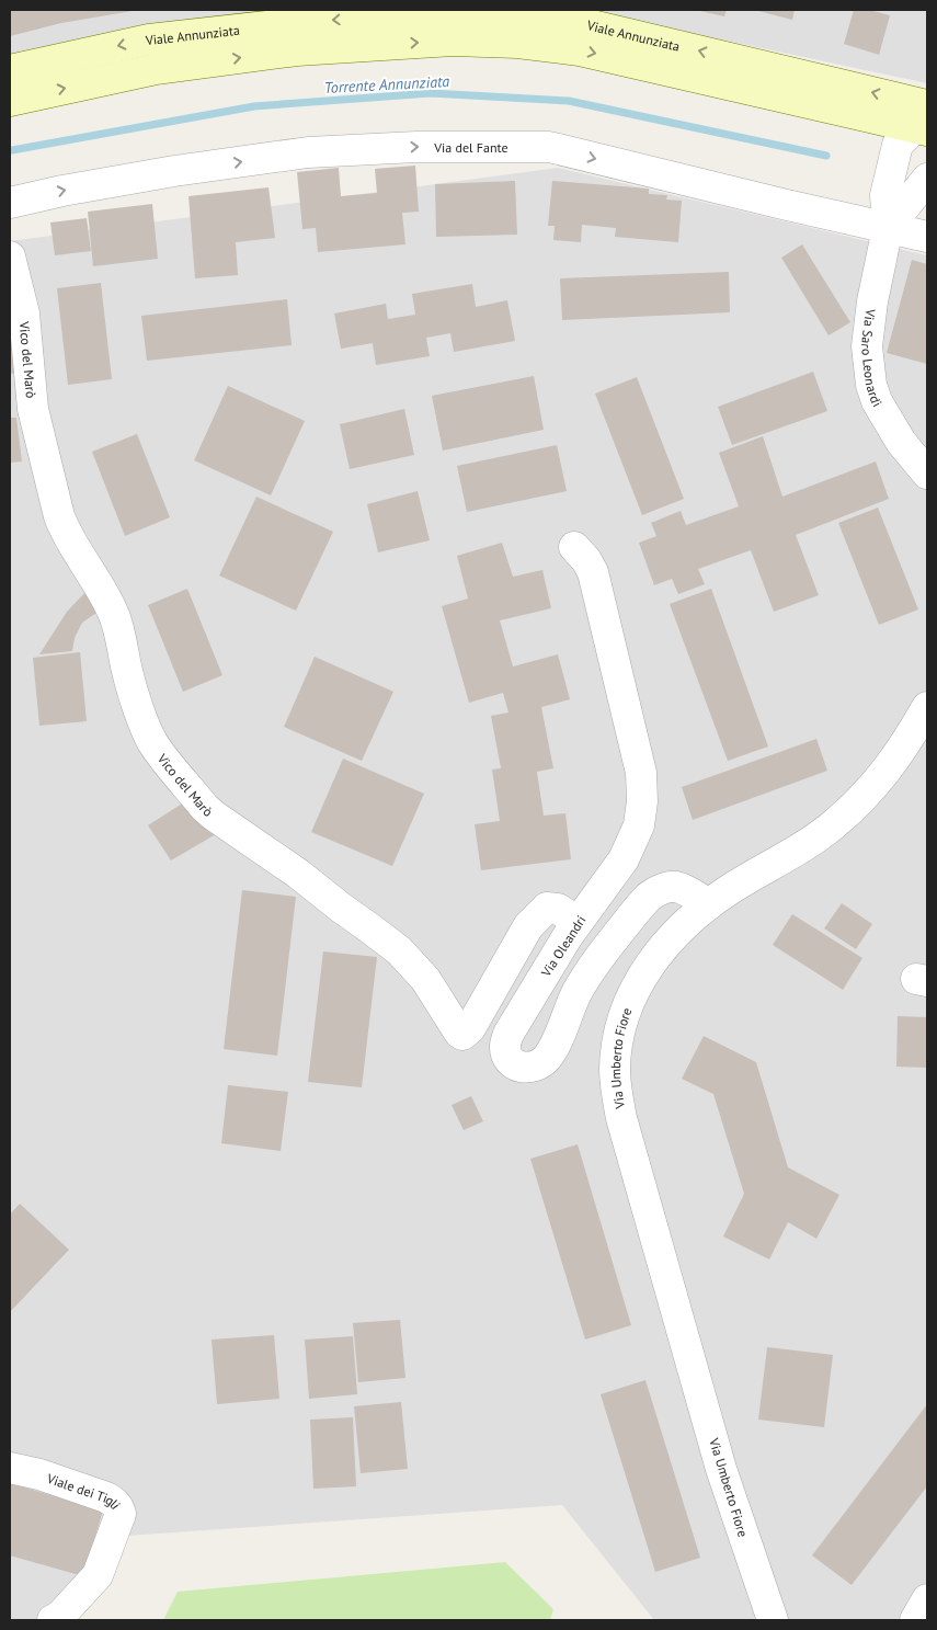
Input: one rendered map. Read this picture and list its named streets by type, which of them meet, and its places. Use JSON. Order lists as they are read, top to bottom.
{
  "streets": {
    "main road": ["Viale Annunziata"],
    "street": [
      "Via del Fante",
      "Via Saro Leonardi",
      "Vico del Marò",
      "Via Oleandri",
      "Via Umberto Fiore",
      "Viale dei Tigli"
    ]
  },
  "crossings": [
    ["Via del Fante", "Via Saro Leonardi"],
    ["Vico del Marò", "Via Oleandri"],
    ["Via Oleandri", "Via Umberto Fiore"]
  ],
  "one_way": ["Via del Fante"],
  "water": ["Torrente Annunziata"]
}
